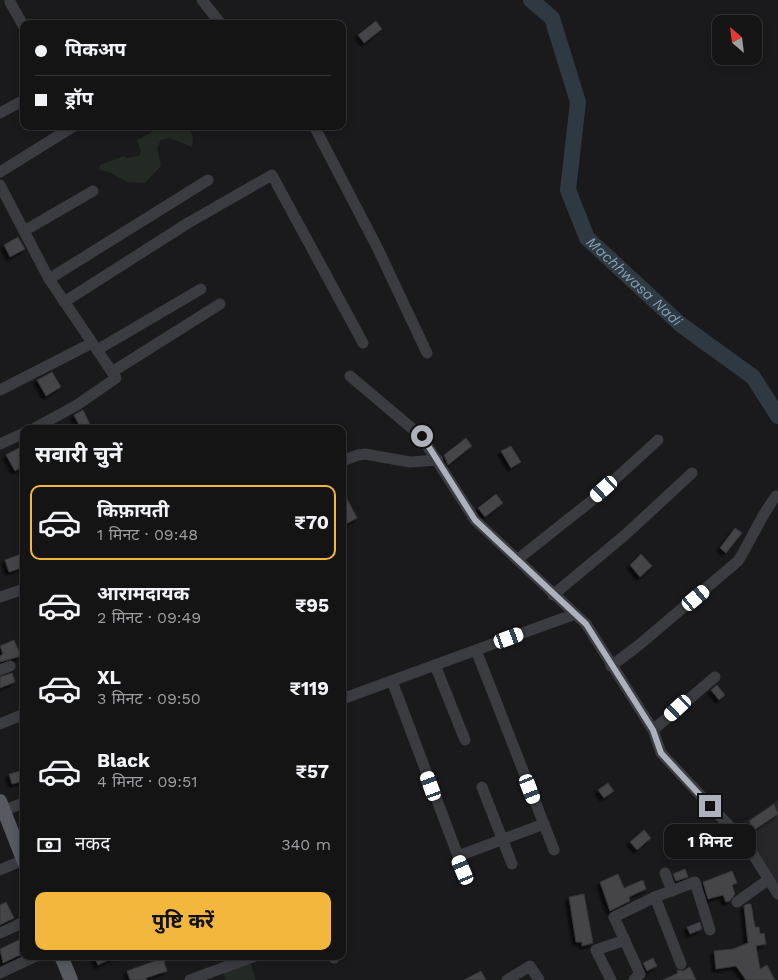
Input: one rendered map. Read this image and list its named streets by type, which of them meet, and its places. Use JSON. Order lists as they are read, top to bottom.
{
  "water": ["Machhwasa Nadi"],
  "north": "top left",
  "page": {
    "banner": ["पिकअप", "ड्रॉप"],
    "heading": "सवारी चुनें",
    "list": [
      {
        "name": "किफ़ायती",
        "note": "1 मिनट · 09:48",
        "value": "₹70"
      },
      {
        "name": "आरामदायक",
        "note": "2 मिनट · 09:49",
        "value": "₹95"
      },
      {
        "name": "XL",
        "note": "3 मिनट · 09:50",
        "value": "₹119"
      },
      {
        "name": "Black",
        "note": "4 मिनट · 09:51",
        "value": "₹57"
      }
    ],
    "pay": ["नकद", "340 m"],
    "bubble": "1 मिनट",
    "buttons": "पुष्टि करें"
  }
}
